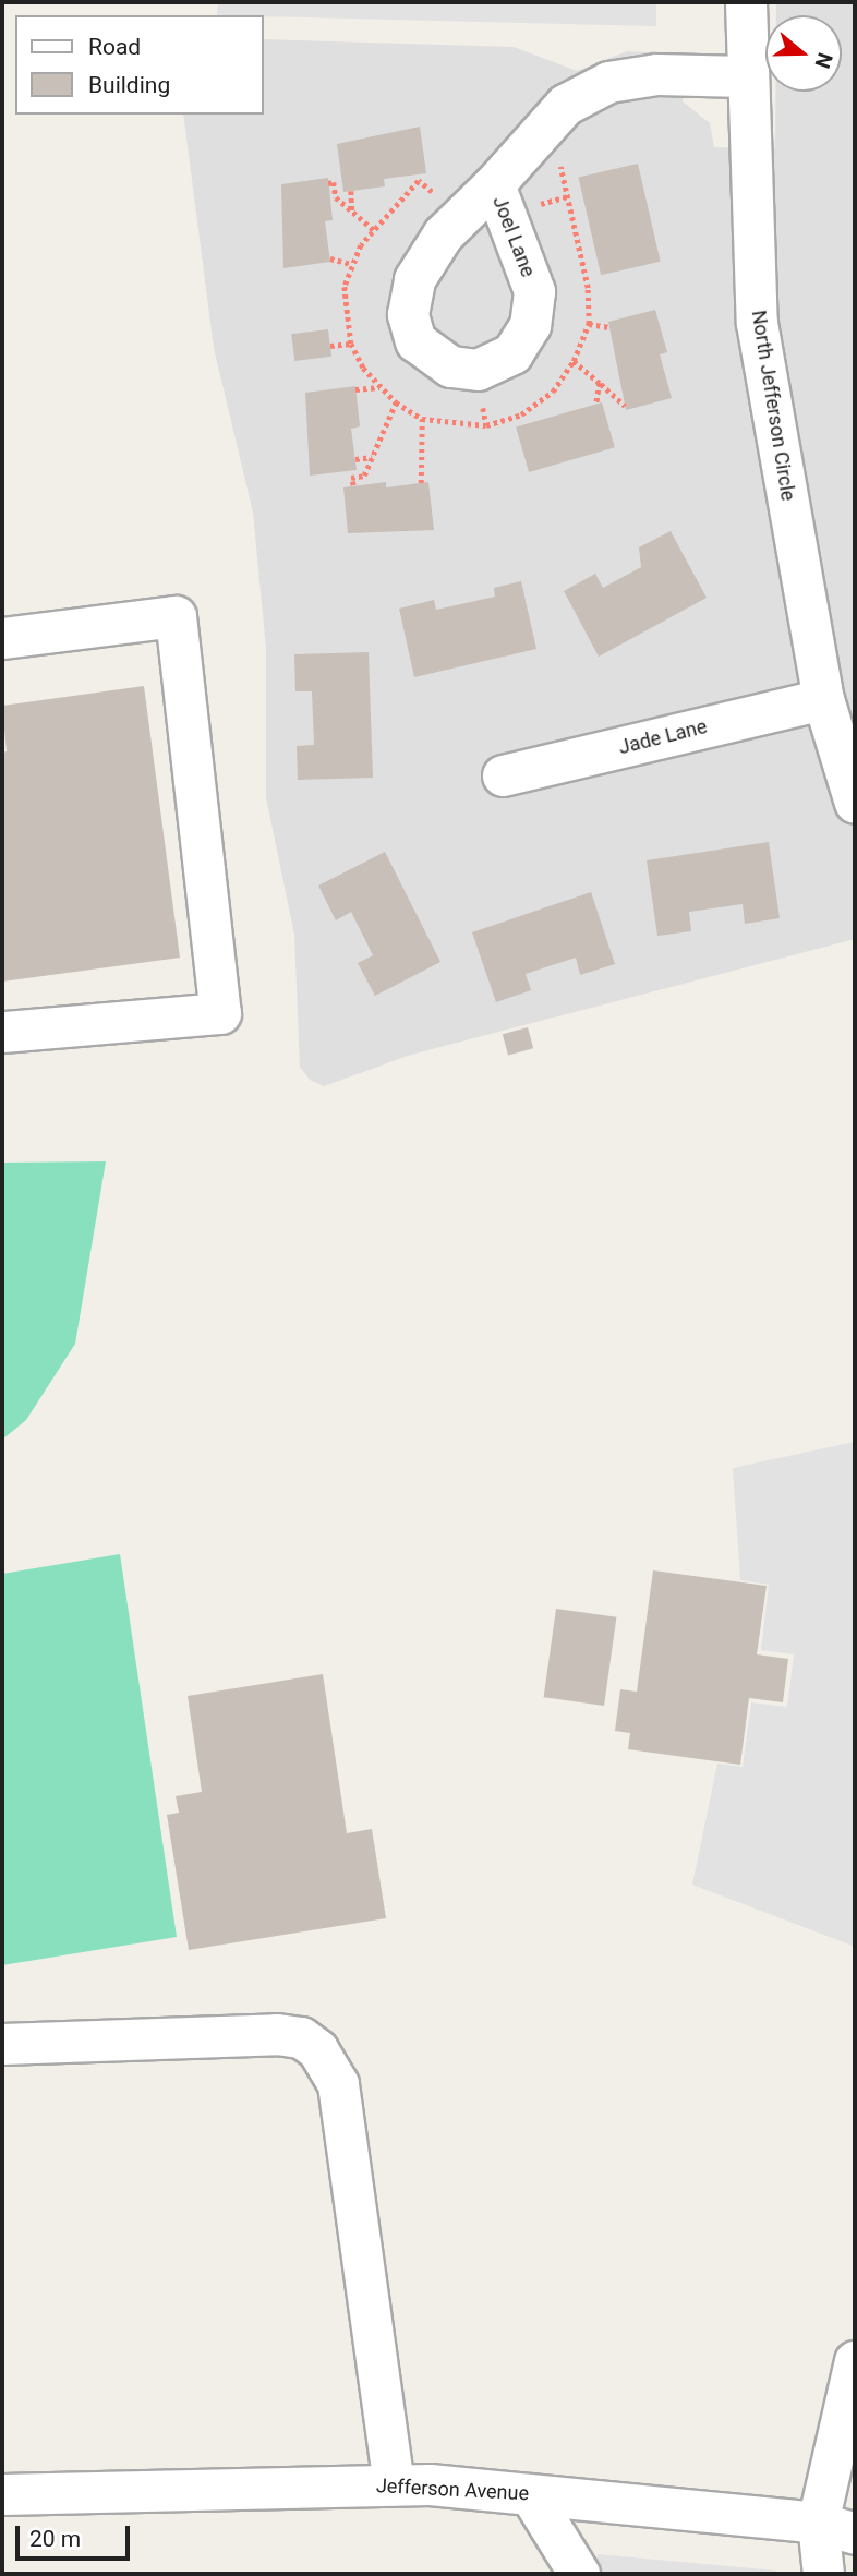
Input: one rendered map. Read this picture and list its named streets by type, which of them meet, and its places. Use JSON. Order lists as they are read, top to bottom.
{
  "streets": {
    "street": [
      "Joel Lane",
      "North Jefferson Circle",
      "Jade Lane",
      "Jefferson Avenue"
    ]
  },
  "crossings": [
    ["Joel Lane", "North Jefferson Circle"],
    ["North Jefferson Circle", "Jade Lane"]
  ],
  "legend": ["Road", "Building"],
  "scale_bar": "20 m",
  "north": "right"
}
